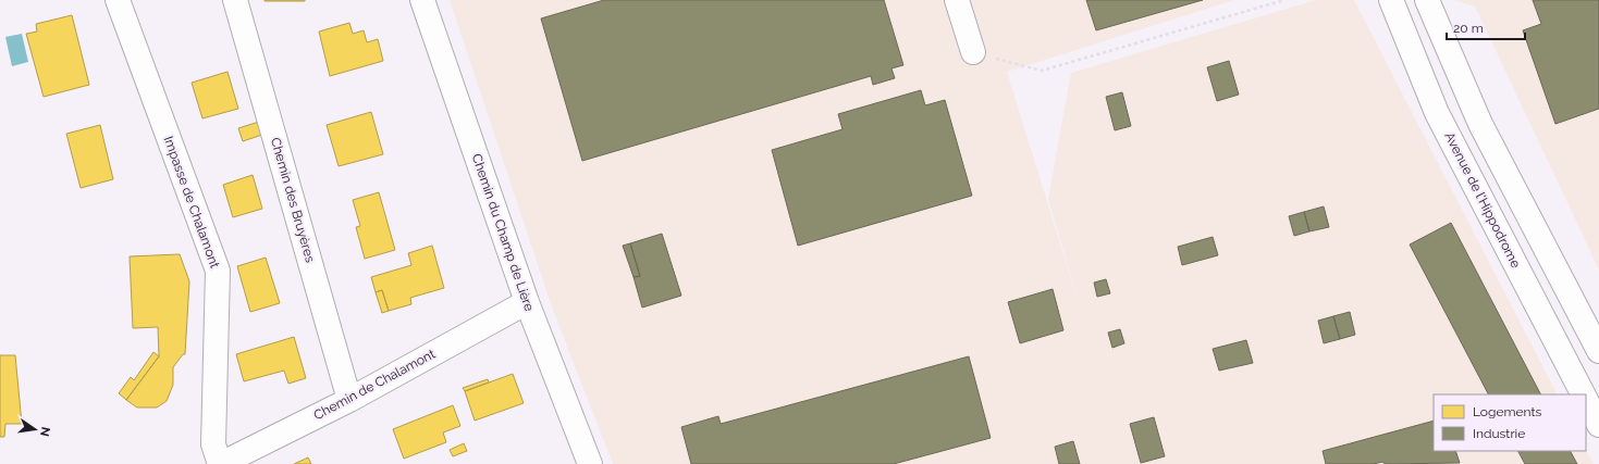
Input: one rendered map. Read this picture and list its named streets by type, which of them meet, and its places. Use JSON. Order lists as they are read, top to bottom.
{
  "streets": {
    "street": [
      "Chemin des Bruyères",
      "Avenue de l'Hippodrome",
      "Impasse de Chalamont",
      "Chemin du Champ de Lière",
      "Chemin de Chalamont"
    ]
  },
  "crossings": [
    ["Chemin des Bruyères", "Chemin de Chalamont"],
    ["Impasse de Chalamont", "Chemin de Chalamont"],
    ["Chemin du Champ de Lière", "Chemin de Chalamont"]
  ],
  "legend": ["Logements", "Industrie"],
  "scale_bar": "20 m",
  "north": "right"
}
